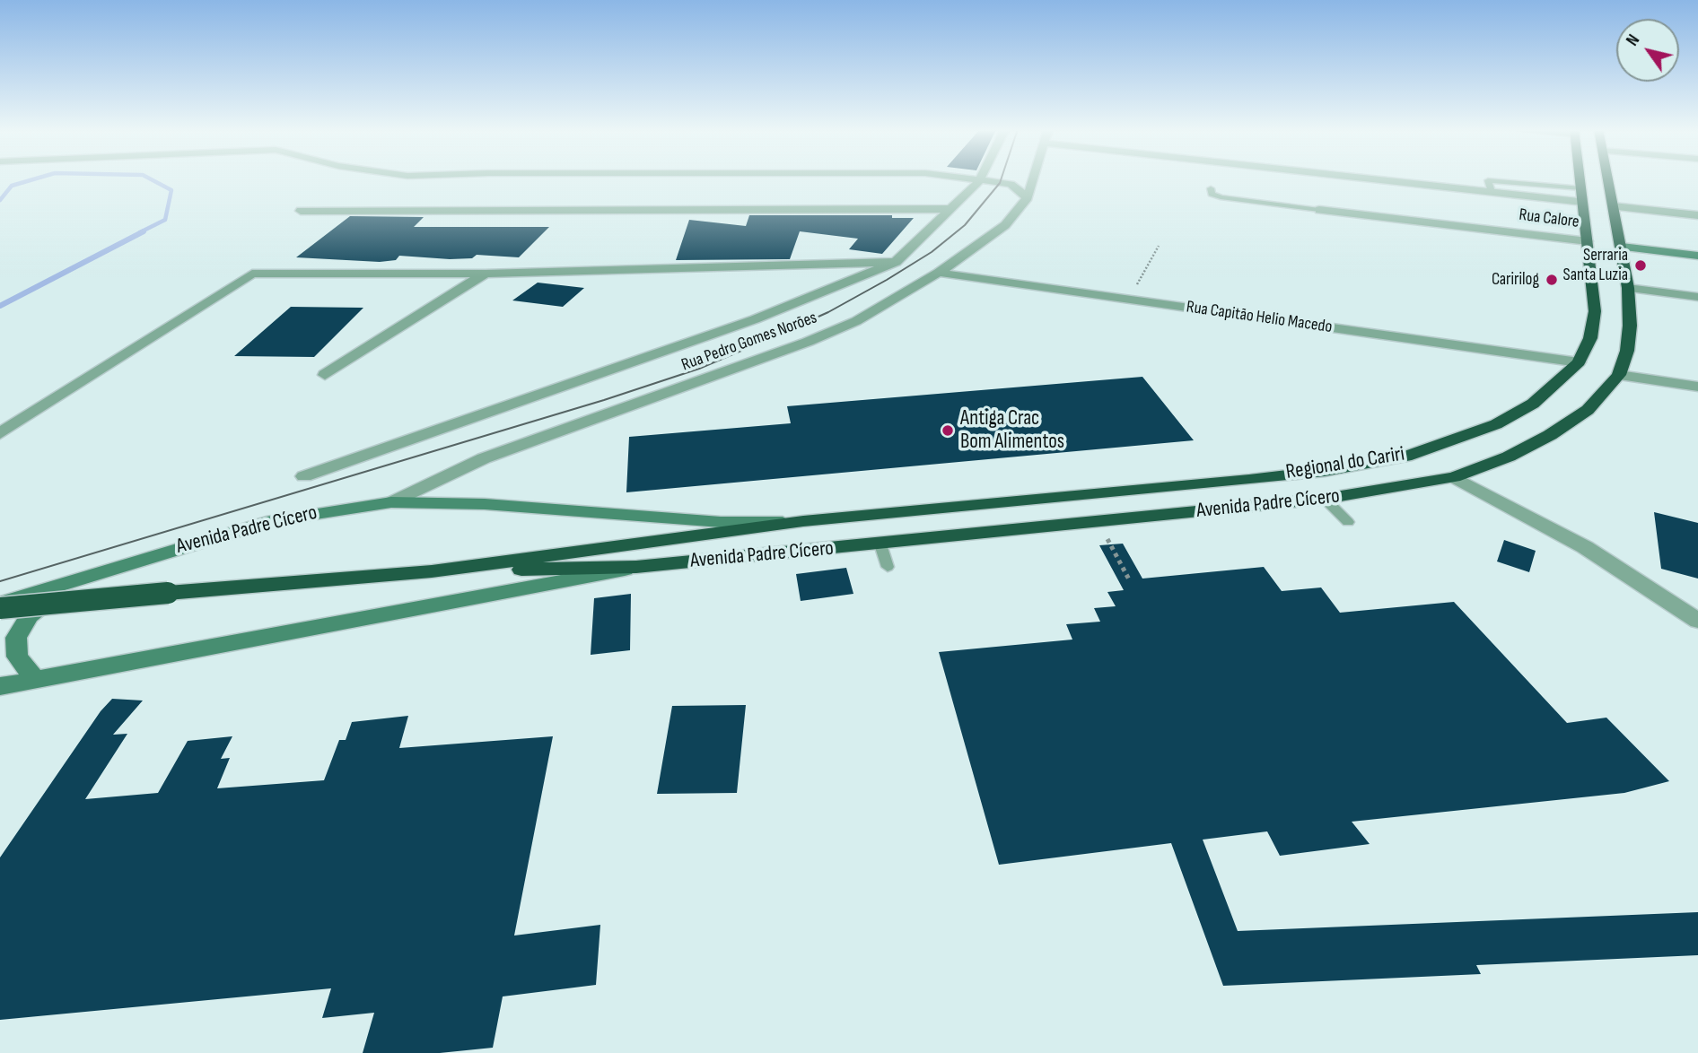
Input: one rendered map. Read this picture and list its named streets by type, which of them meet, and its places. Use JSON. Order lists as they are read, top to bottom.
{
  "streets": {
    "highway": ["Avenida Padre Cícero"],
    "street": ["Rua Calore", "Rua Capitão Helio Macedo", "Rua Pedro Gomes Norões"]
  },
  "crossings": [
    ["Rua Calore", "Avenida Padre Cícero"],
    ["Rua Capitão Helio Macedo", "Rua Pedro Gomes Norões"],
    ["Rua Capitão Helio Macedo", "Avenida Padre Cícero"],
    ["Rua Pedro Gomes Norões", "Avenida Padre Cícero"]
  ],
  "places": ["Serraria Santa Luzia", "Caririlog", "Antiga Crac Bom Alimentos"],
  "north": "top left"
}
